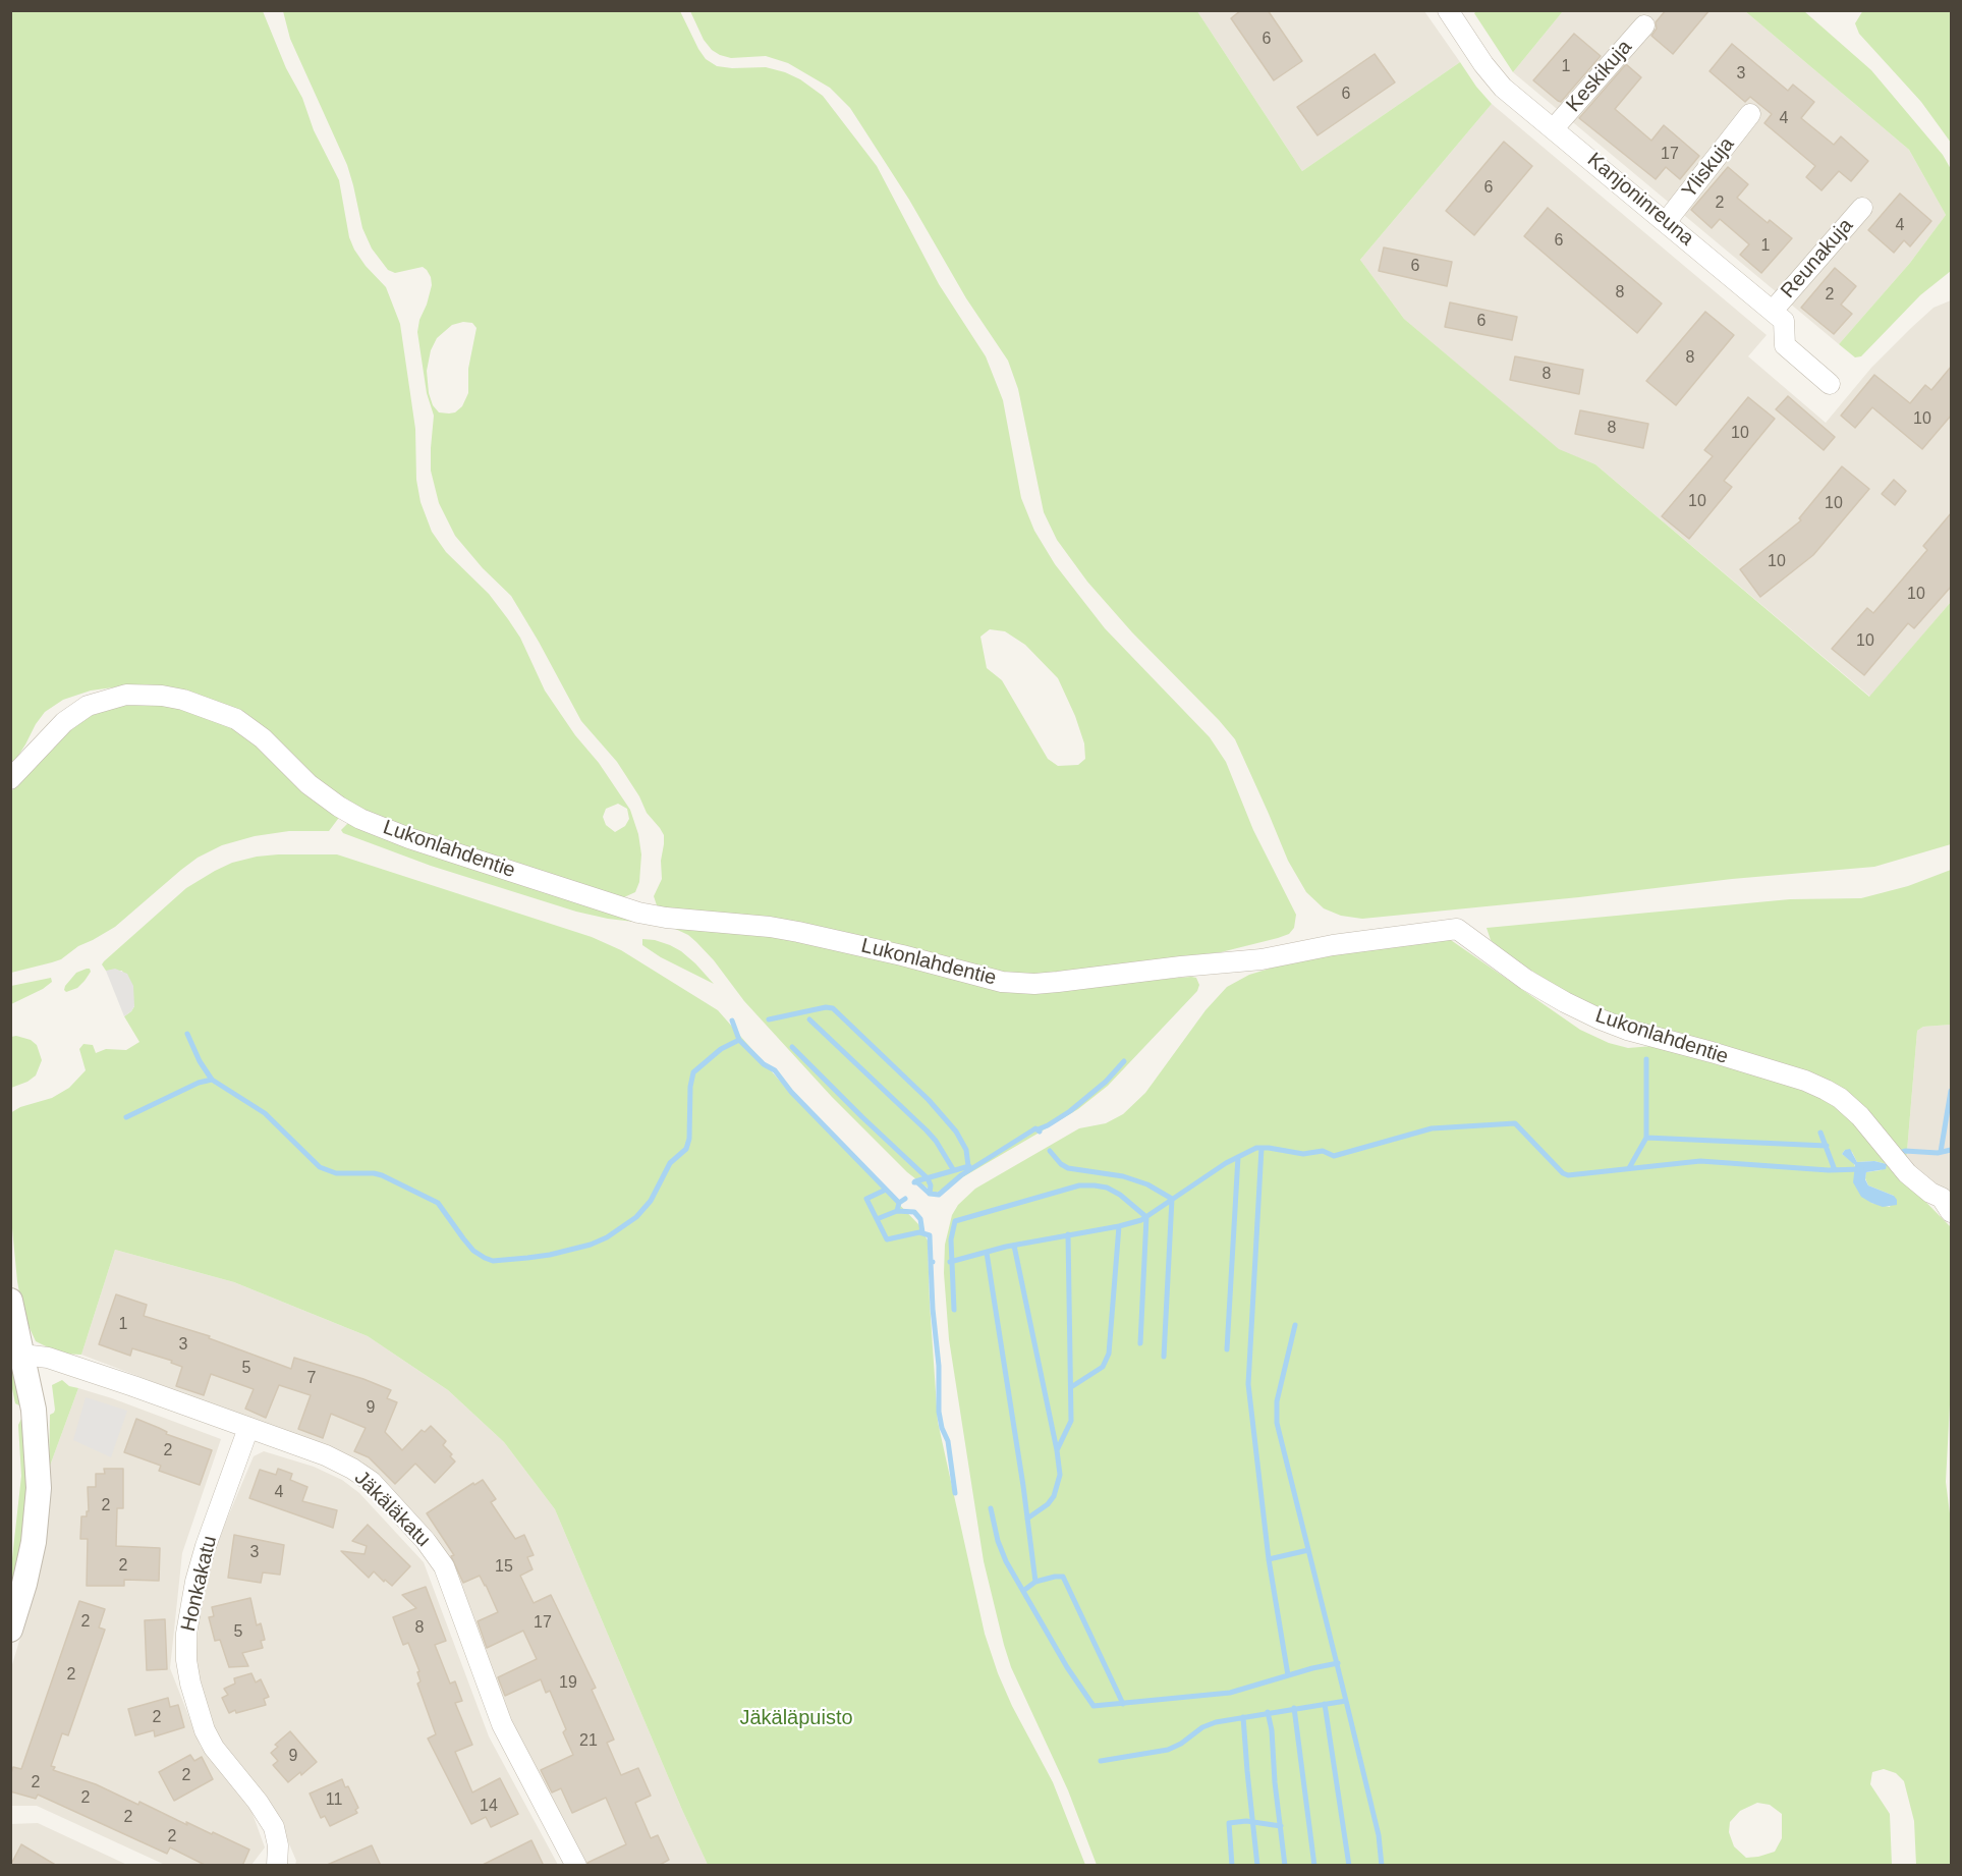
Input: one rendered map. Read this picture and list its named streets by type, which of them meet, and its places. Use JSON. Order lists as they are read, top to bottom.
{
  "streets": {
    "street": [
      "Keskikuja",
      "Yliskuja",
      "Kanjoninreuna",
      "Reunakuja",
      "Lukonlahdentie",
      "Jäkäläkatu",
      "Honkakatu"
    ]
  },
  "crossings": [
    ["Keskikuja", "Kanjoninreuna"],
    ["Yliskuja", "Kanjoninreuna"],
    ["Kanjoninreuna", "Reunakuja"],
    ["Jäkäläkatu", "Honkakatu"]
  ],
  "parks": ["Jäkäläpuisto"],
  "house_numbers": [
    "6",
    "1",
    "3",
    "6",
    "4",
    "17",
    "6",
    "2",
    "4",
    "6",
    "1",
    "6",
    "8",
    "2",
    "6",
    "8",
    "8",
    "10",
    "8",
    "10",
    "10",
    "10",
    "10",
    "10",
    "10",
    "1",
    "3",
    "5",
    "7",
    "9",
    "2",
    "4",
    "2",
    "3",
    "2",
    "15",
    "2",
    "17",
    "8",
    "5",
    "2",
    "19",
    "2",
    "21",
    "9",
    "2",
    "2",
    "2",
    "11",
    "14",
    "2",
    "2"
  ]
}
